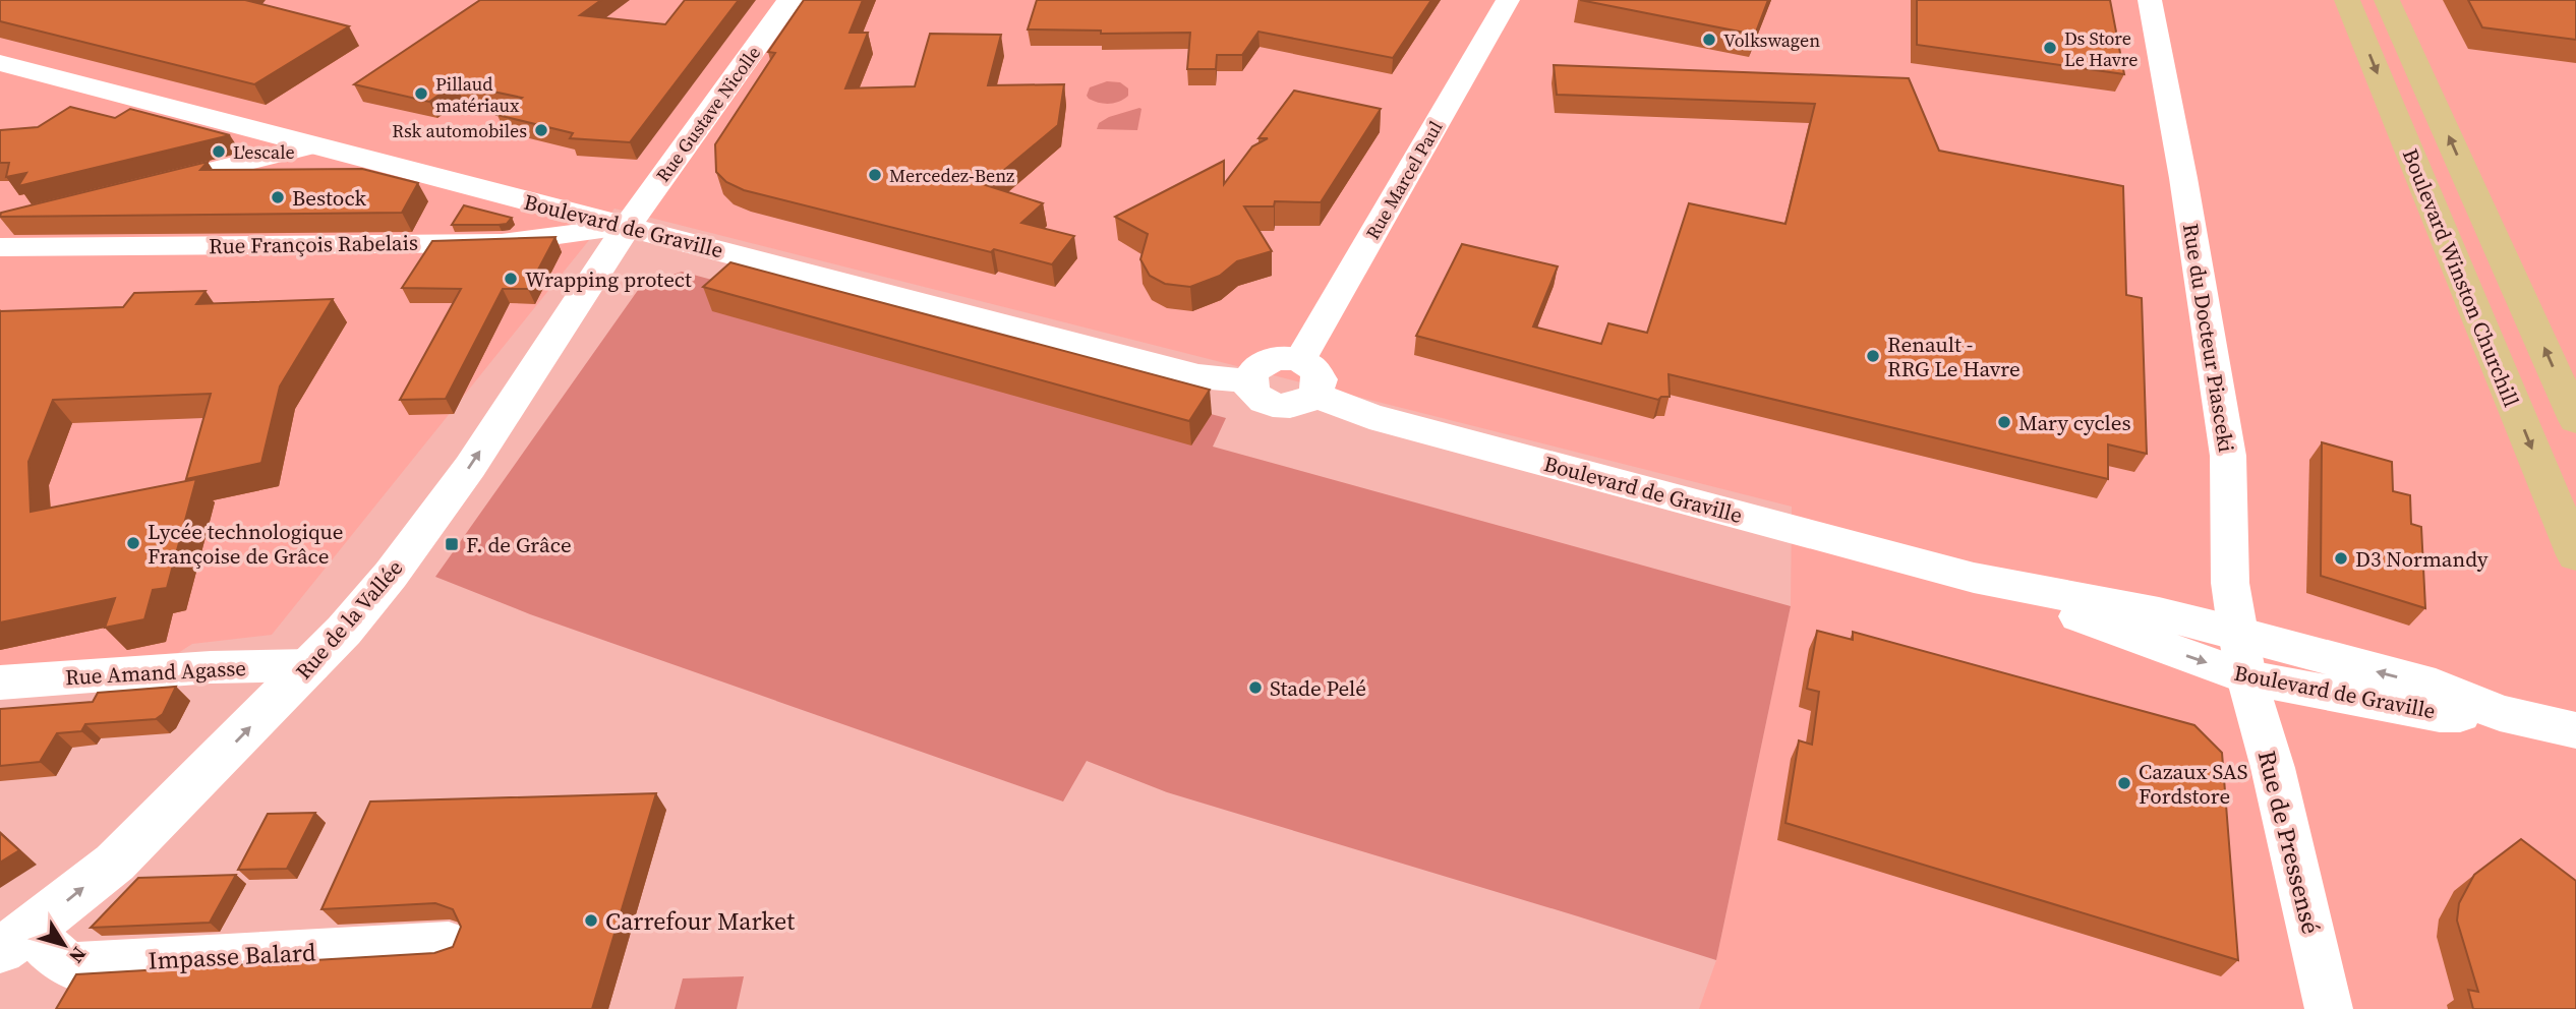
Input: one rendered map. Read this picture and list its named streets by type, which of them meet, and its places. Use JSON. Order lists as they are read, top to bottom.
{
  "streets": {
    "main road": ["Boulevard Winston Churchill"],
    "street": [
      "Rue Gustave Nicolle",
      "Rue Marcel Paul",
      "Boulevard de Graville",
      "Rue François Rabelais",
      "Rue du Docteur Piasceki",
      "Rue de la Vallée",
      "Rue Amand Agasse",
      "Rue de Pressensé",
      "Impasse Balard"
    ]
  },
  "crossings": [
    ["Rue Gustave Nicolle", "Boulevard de Graville"],
    ["Rue Gustave Nicolle", "Rue François Rabelais"],
    ["Rue Gustave Nicolle", "Rue de la Vallée"],
    ["Rue Marcel Paul", "Boulevard de Graville"],
    ["Boulevard de Graville", "Rue François Rabelais"],
    ["Boulevard de Graville", "Rue du Docteur Piasceki"],
    ["Boulevard de Graville", "Rue de la Vallée"],
    ["Boulevard de Graville", "Rue de Pressensé"],
    ["Rue François Rabelais", "Rue de la Vallée"],
    ["Rue du Docteur Piasceki", "Rue de Pressensé"],
    ["Rue de la Vallée", "Rue Amand Agasse"],
    ["Rue de la Vallée", "Impasse Balard"]
  ],
  "one_way": ["Rue de la Vallée"],
  "places": {
    "other": [
      "Volkswagen",
      "Ds Store Le Havre",
      "Pillaud matériaux",
      "Rsk automobiles",
      "L'escale",
      "Mercedez-Benz",
      "Bestock",
      "Wrapping protect",
      "Renault - RRG Le Havre",
      "Mary cycles",
      "Lycée technologique Françoise de Grâce",
      "D3 Normandy",
      "Stade Pelé",
      "Cazaux SAS Fordstore",
      "Carrefour Market"
    ],
    "transit": ["F. de Grâce"]
  },
  "north": "bottom right"
}
